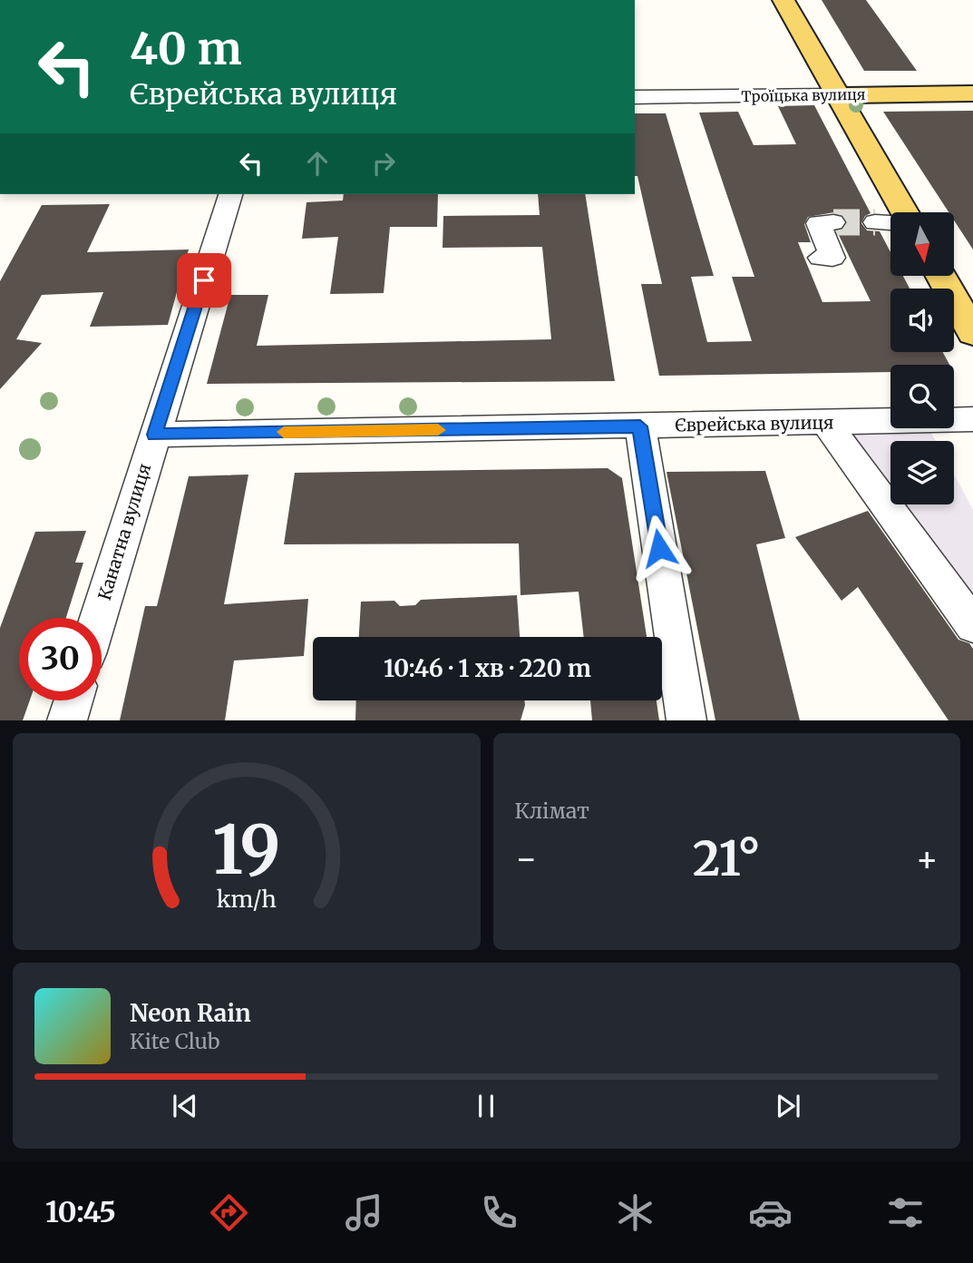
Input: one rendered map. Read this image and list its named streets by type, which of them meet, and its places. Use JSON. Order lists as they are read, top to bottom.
{
  "streets": {
    "main road": ["Троїцька вулиця"],
    "street": ["Єврейська вулиця", "Канатна вулиця"]
  },
  "crossings": [
    ["Єврейська вулиця", "Канатна вулиця"]
  ],
  "north": "bottom",
  "page": {
    "turn": ["40 m", "Єврейська вулиця"],
    "limit": "30",
    "trip": "10:46 · 1 хв · 220 m",
    "tile": "Клімат",
    "heat": ["−", "21°", "+"],
    "song": ["Neon Rain", "Kite Club"],
    "tabs": "10:45",
    "gauge": ["19", "km/h"]
  }
}
